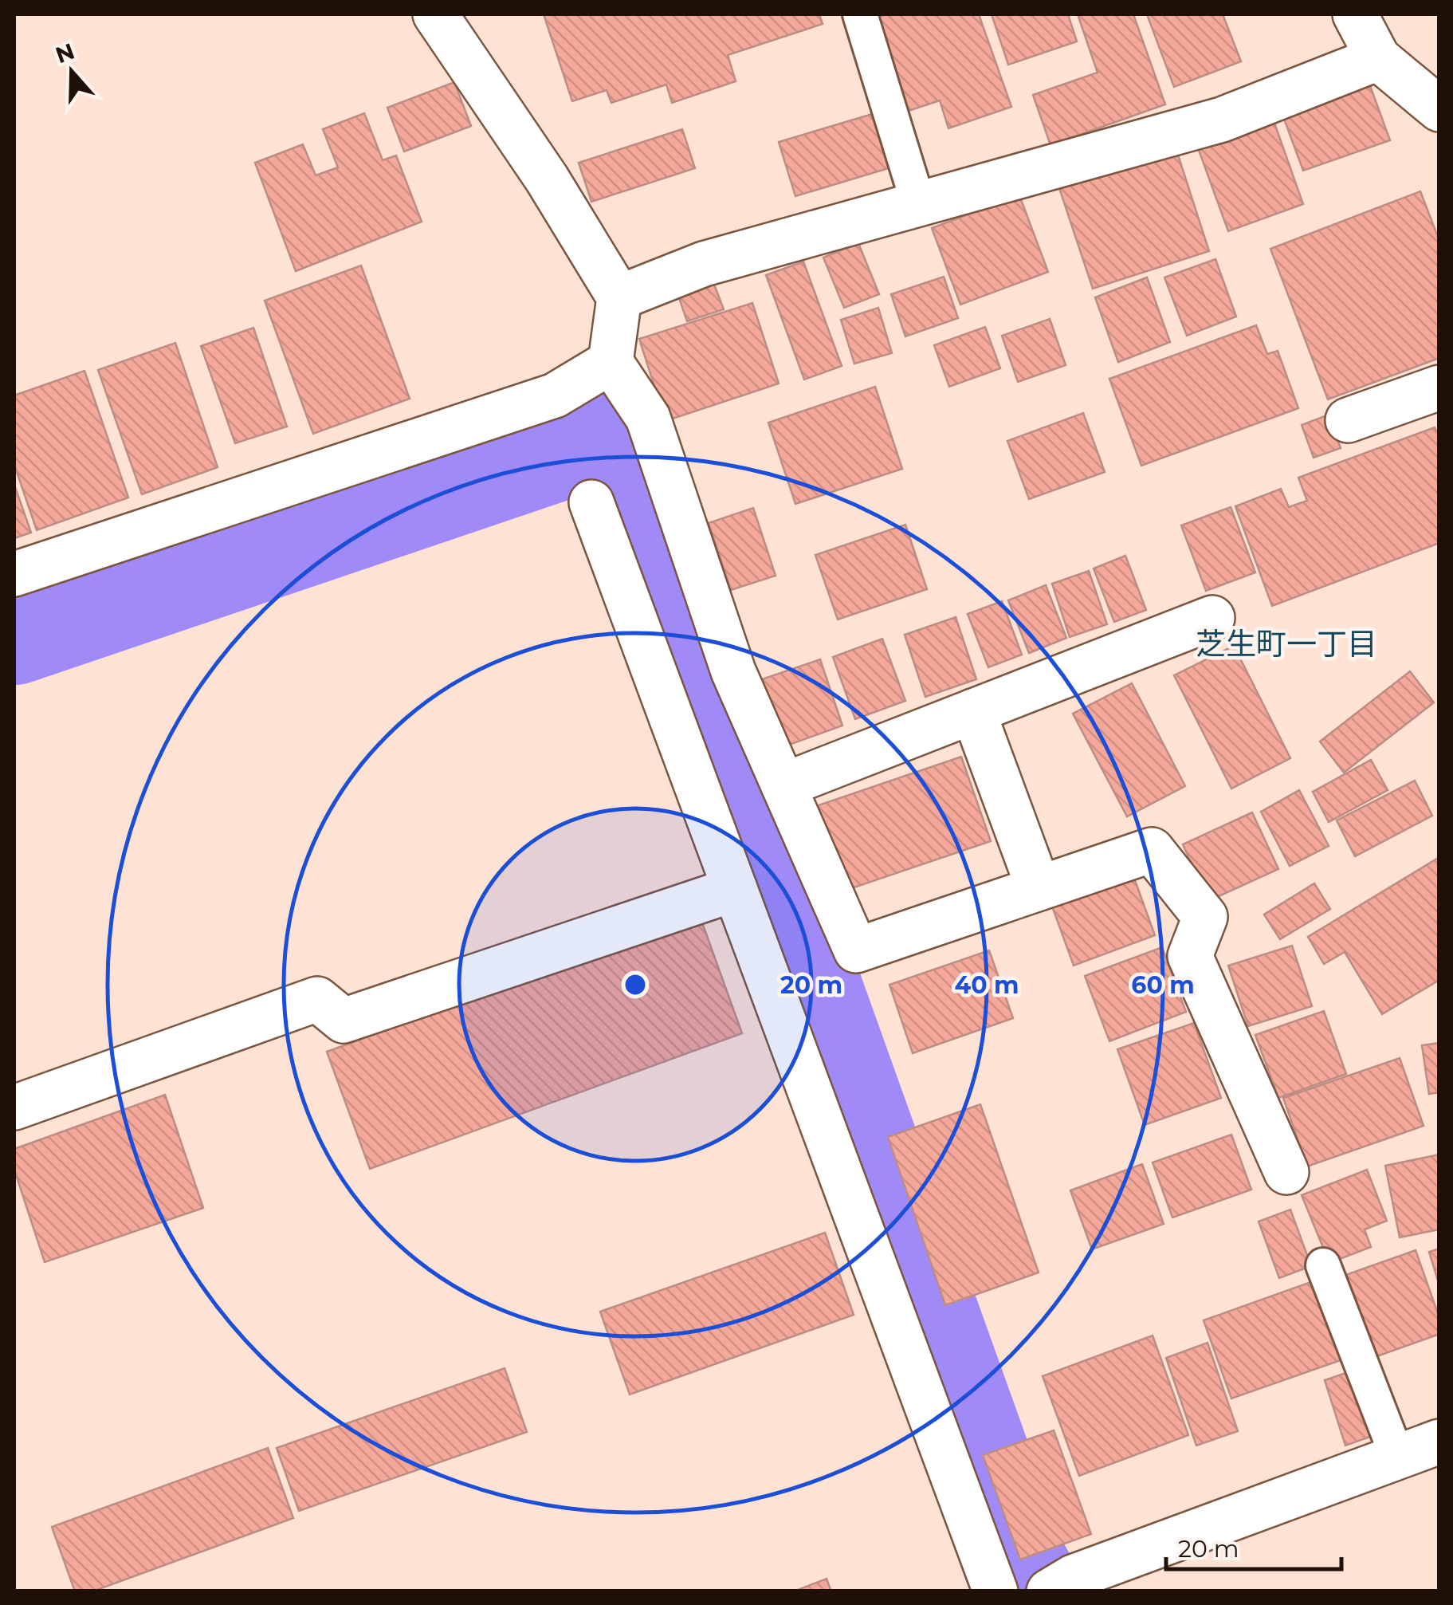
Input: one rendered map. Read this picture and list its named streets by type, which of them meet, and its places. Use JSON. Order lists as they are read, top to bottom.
{
  "districts": ["芝生町一丁目"],
  "scale_bar": "20 m",
  "north": "top",
  "rings": ["20 m", "40 m", "60 m"]
}
